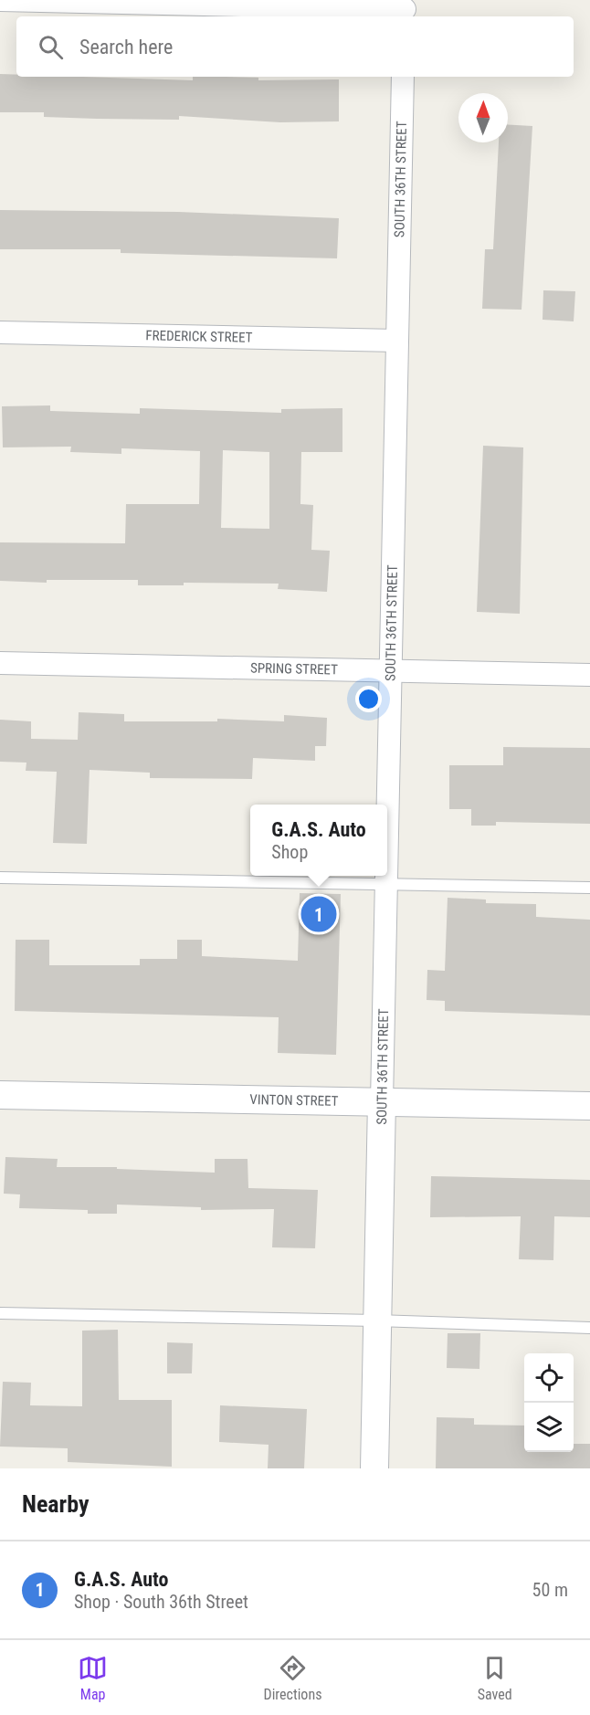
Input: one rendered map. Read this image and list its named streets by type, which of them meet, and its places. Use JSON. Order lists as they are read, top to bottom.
{
  "streets": {
    "street": [
      "SOUTH 36TH STREET",
      "FREDERICK STREET",
      "SPRING STREET",
      "VINTON STREET"
    ]
  },
  "crossings": [
    ["SOUTH 36TH STREET", "FREDERICK STREET"],
    ["SOUTH 36TH STREET", "SPRING STREET"],
    ["SOUTH 36TH STREET", "VINTON STREET"]
  ],
  "north": "top",
  "page": {
    "search": "Search here",
    "popup": ["G.A.S. Auto", "Shop"],
    "pins": "1",
    "heading": "Nearby",
    "list": [
      {
        "mark": "1",
        "name": "G.A.S. Auto",
        "note": "Shop · South 36th Street",
        "value": "50 m"
      }
    ],
    "nav": ["Map", "Directions", "Saved"]
  }
}
